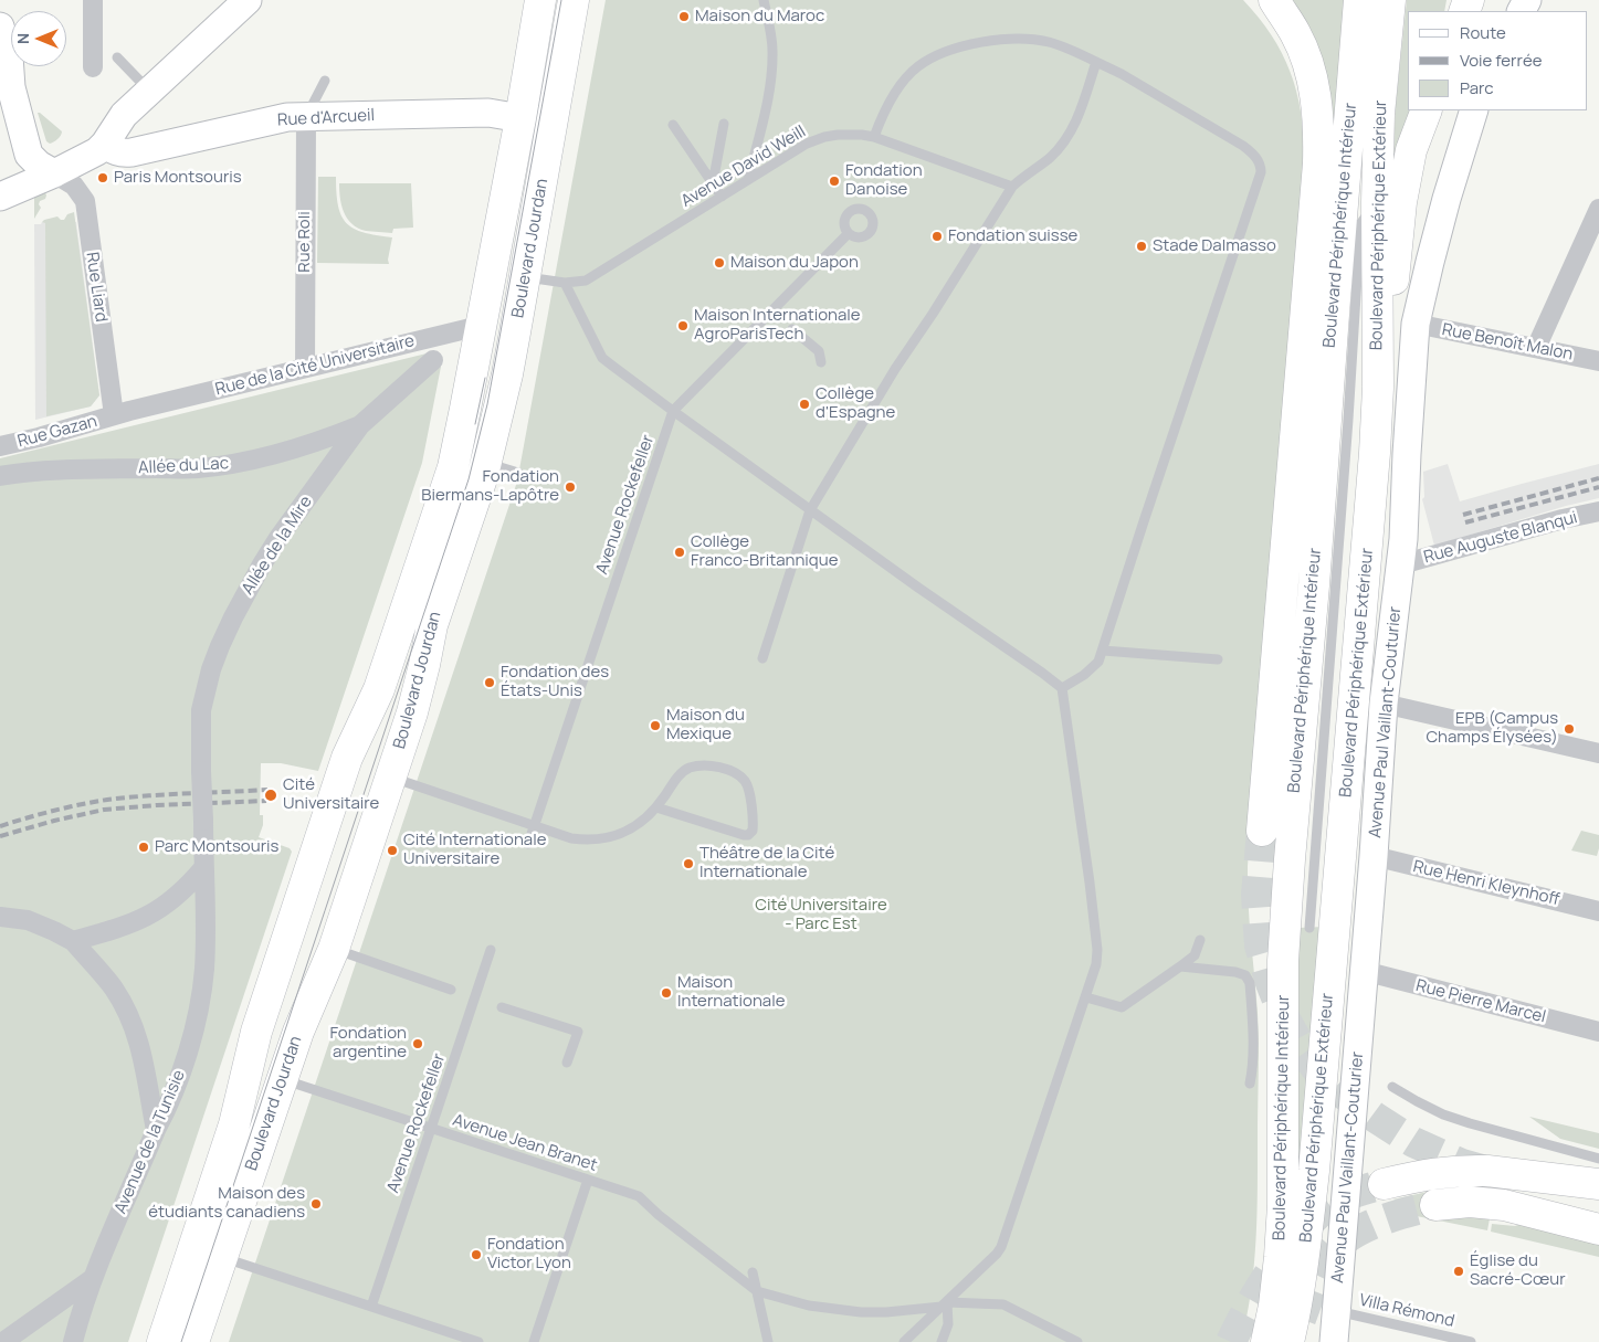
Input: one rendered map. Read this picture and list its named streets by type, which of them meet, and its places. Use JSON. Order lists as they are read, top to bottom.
{
  "streets": {
    "main road": [
      "Rue d'Arcueil",
      "Boulevard Périphérique Intérieur",
      "Boulevard Périphérique Extérieur",
      "Boulevard Jourdan",
      "Avenue Paul Vaillant-Couturier"
    ],
    "street": [
      "Rue Roli",
      "Rue Liard",
      "Rue Benoît Malon",
      "Rue de la Cité Universitaire",
      "Rue Gazan",
      "Allée du Lac",
      "Rue Auguste Blanqui",
      "Allée de la Mire",
      "Rue Henri Kleynhoff",
      "Rue Pierre Marcel",
      "Avenue de la Tunisie"
    ],
    "lane": [
      "Avenue David Weill",
      "Avenue Rockefeller",
      "Avenue Jean Branet",
      "Villa Rémond"
    ]
  },
  "crossings": [
    ["Rue d'Arcueil", "Rue Roli"],
    ["Rue d'Arcueil", "Boulevard Jourdan"],
    ["Rue Roli", "Rue de la Cité Universitaire"],
    ["Boulevard Jourdan", "Rue de la Cité Universitaire"],
    ["Boulevard Jourdan", "Avenue Jean Branet"],
    ["Rue Liard", "Rue de la Cité Universitaire"],
    ["Rue Liard", "Rue Gazan"],
    ["Rue Benoît Malon", "Avenue Paul Vaillant-Couturier"],
    ["Rue de la Cité Universitaire", "Rue Gazan"],
    ["Allée du Lac", "Allée de la Mire"],
    ["Avenue Rockefeller", "Avenue Jean Branet"],
    ["Rue Auguste Blanqui", "Avenue Paul Vaillant-Couturier"],
    ["Allée de la Mire", "Avenue de la Tunisie"],
    ["Avenue Paul Vaillant-Couturier", "Rue Henri Kleynhoff"],
    ["Avenue Paul Vaillant-Couturier", "Rue Pierre Marcel"],
    ["Avenue Paul Vaillant-Couturier", "Villa Rémond"]
  ],
  "parks": ["Cité Universitaire - Parc Est"],
  "places": [
    "Maison du Maroc",
    "Paris Montsouris",
    "Fondation Danoise",
    "Fondation suisse",
    "Stade Dalmasso",
    "Maison du Japon",
    "Maison Internationale AgroParisTech",
    "Collège d'Espagne",
    "Fondation Biermans-Lapôtre",
    "Collège Franco-Britannique",
    "Fondation des États-Unis",
    "Maison du Mexique",
    "EPB (Campus Champs Élysées)",
    "Cité Universitaire",
    "Parc Montsouris",
    "Cité Internationale Universitaire",
    "Théâtre de la Cité Internationale",
    "Maison Internationale",
    "Fondation argentine",
    "Maison des étudiants canadiens",
    "Fondation Victor Lyon",
    "Église du Sacré-Cœur"
  ],
  "legend": ["Route", "Voie ferrée", "Parc"],
  "north": "left"
}
